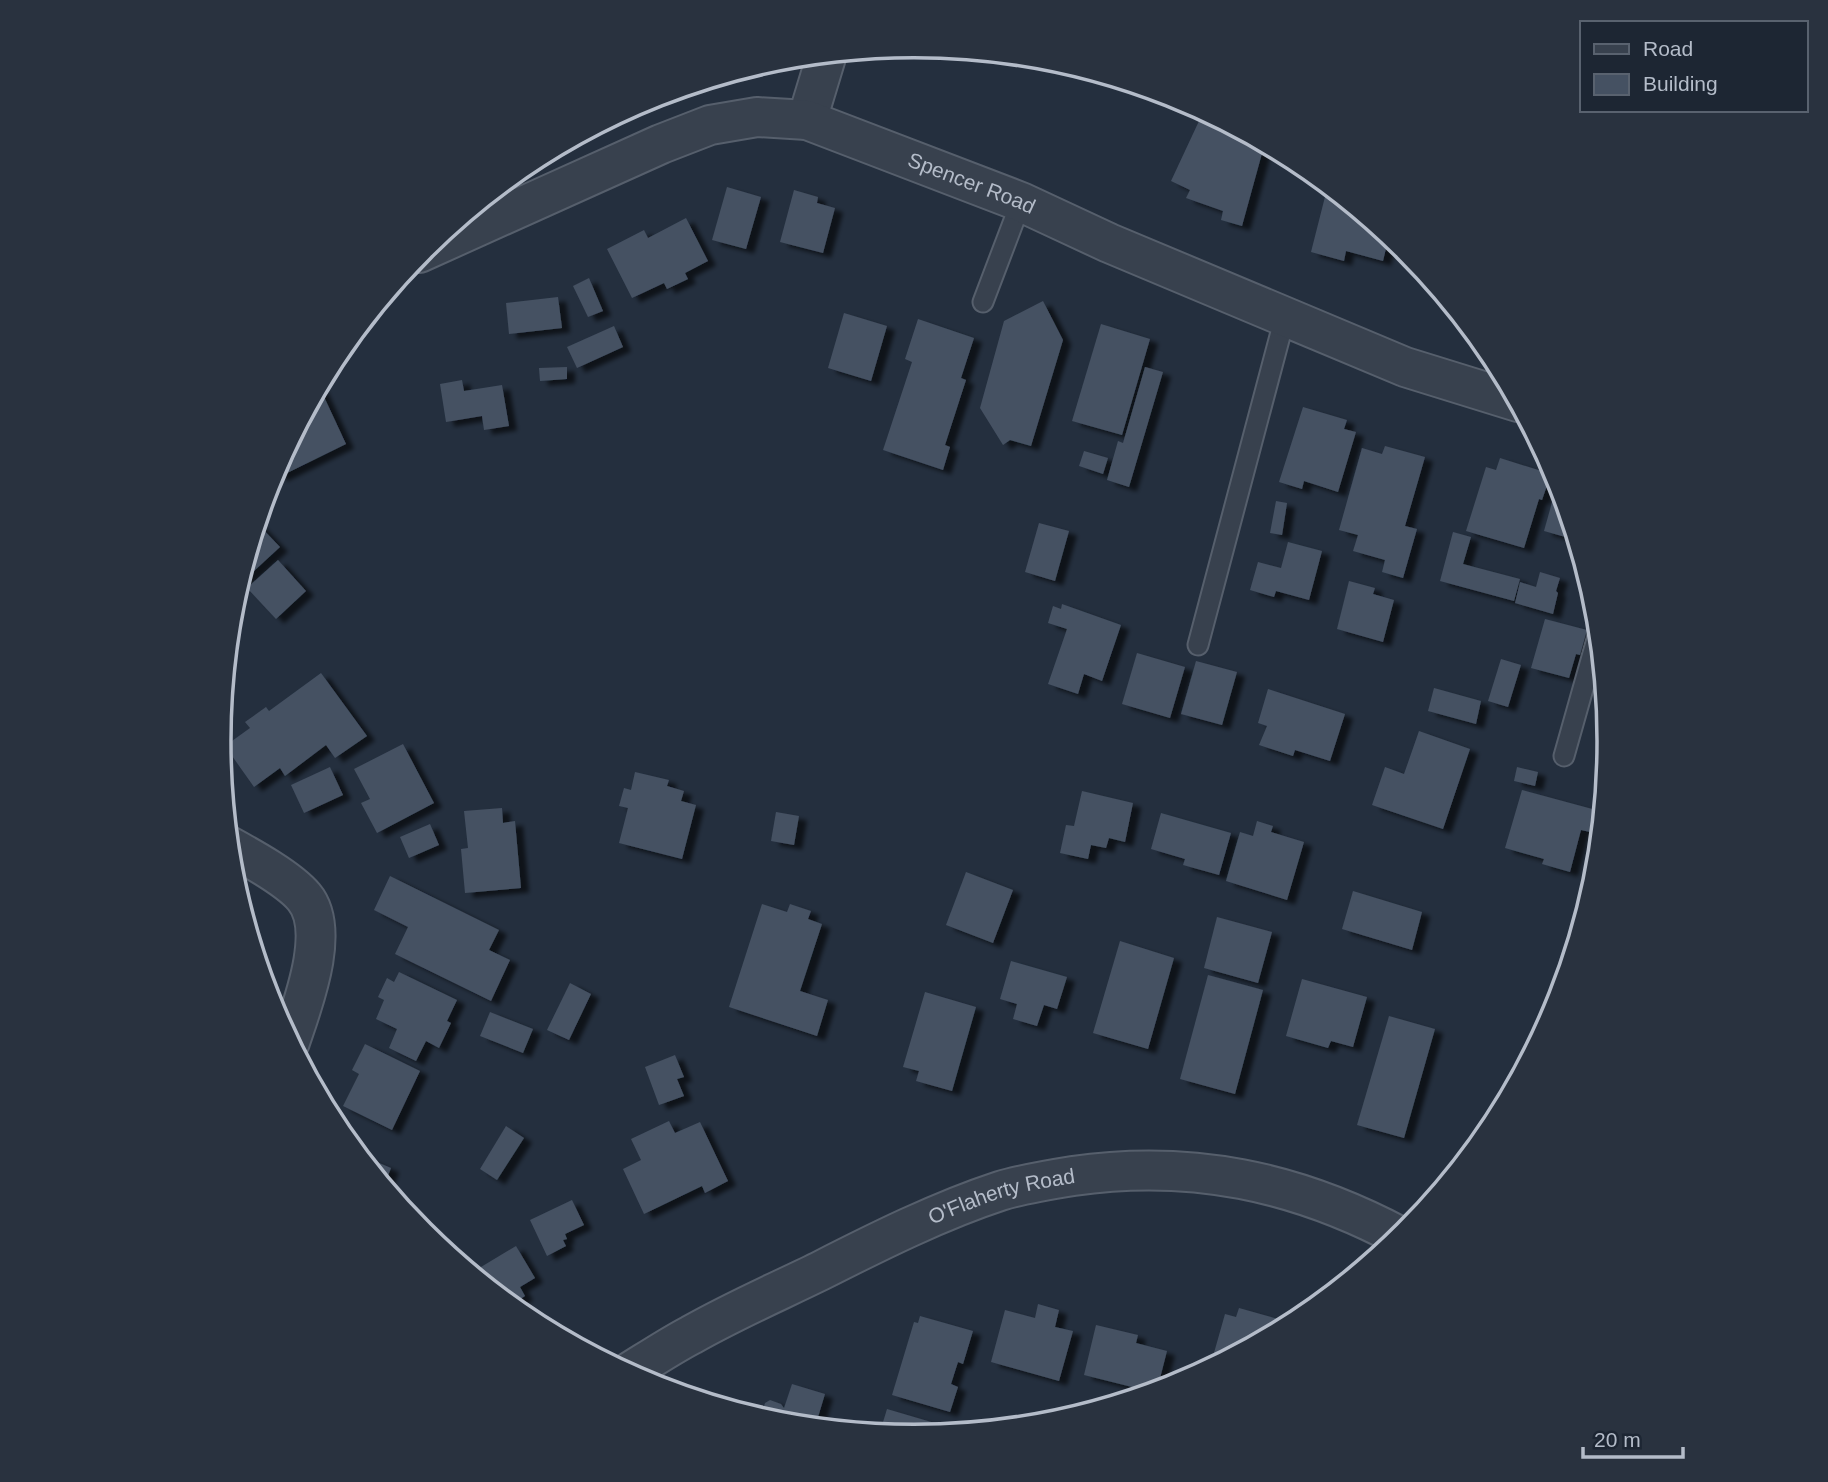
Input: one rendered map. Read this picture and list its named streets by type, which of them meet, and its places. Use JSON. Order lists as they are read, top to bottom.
{
  "streets": {
    "street": ["Spencer Road", "O'Flaherty Road"]
  },
  "legend": ["Road", "Building"],
  "scale_bar": "20 m"
}
